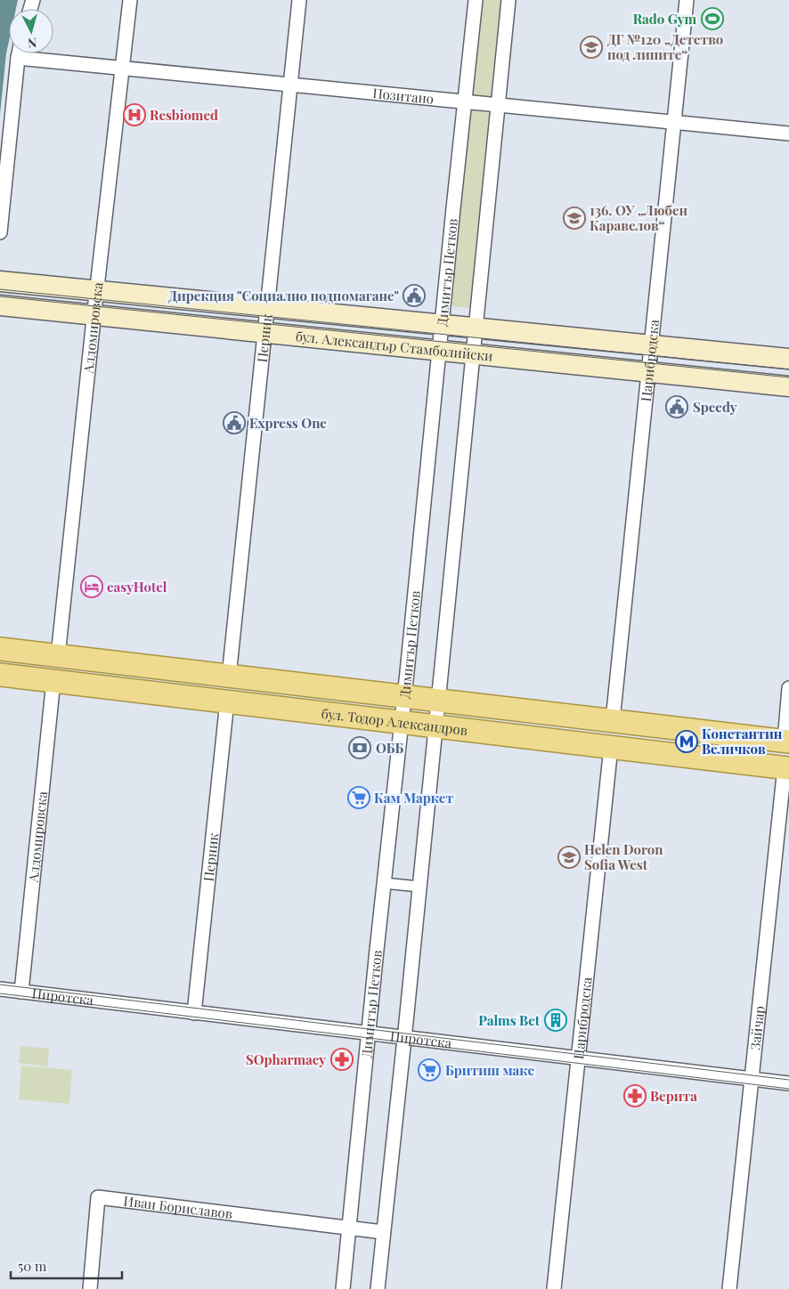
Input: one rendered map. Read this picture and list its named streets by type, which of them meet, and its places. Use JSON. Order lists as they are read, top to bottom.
{
  "streets": {
    "main road": ["бул. Александър Стамболийски", "бул. Тодор Александров"],
    "street": [
      "Позитано",
      "Димитър Петков",
      "Алдомировска",
      "Перник",
      "Царибродска",
      "Пиротска",
      "Зайчар",
      "Иван Бориславов"
    ]
  },
  "crossings": [
    ["Позитано", "Димитър Петков"],
    ["Позитано", "Алдомировска"],
    ["Позитано", "Перник"],
    ["Позитано", "Царибродска"],
    ["Димитър Петков", "бул. Александър Стамболийски"],
    ["Димитър Петков", "бул. Тодор Александров"],
    ["Димитър Петков", "Пиротска"],
    ["Димитър Петков", "Иван Бориславов"],
    ["Алдомировска", "бул. Александър Стамболийски"],
    ["Алдомировска", "бул. Тодор Александров"],
    ["Алдомировска", "Пиротска"],
    ["Перник", "бул. Александър Стамболийски"],
    ["Перник", "бул. Тодор Александров"],
    ["Перник", "Пиротска"],
    ["бул. Александър Стамболийски", "Царибродска"],
    ["Царибродска", "бул. Тодор Александров"],
    ["Царибродска", "Пиротска"],
    ["бул. Тодор Александров", "Зайчар"],
    ["Пиротска", "Зайчар"]
  ],
  "places": {
    "sports": ["Rado Gym"],
    "school or university": ["ДГ №120 „Детство под липите“", "136. ОУ „Любен Каравелов“", "Helen Doron Sofia West"],
    "hospital": ["Resbiomed"],
    "public building": ["Дирекция \"Социално подпомагане\"", "Speedy", "Express One"],
    "hotel": ["easyHotel"],
    "metro station": ["Константин Величков"],
    "bank": ["ОББ"],
    "supermarket": ["Кам Маркет", "Бритиш макс"],
    "building": ["Palms Bet"],
    "pharmacy": ["SOpharmacy", "Верита"]
  },
  "scale_bar": "50 m",
  "north": "bottom"
}
